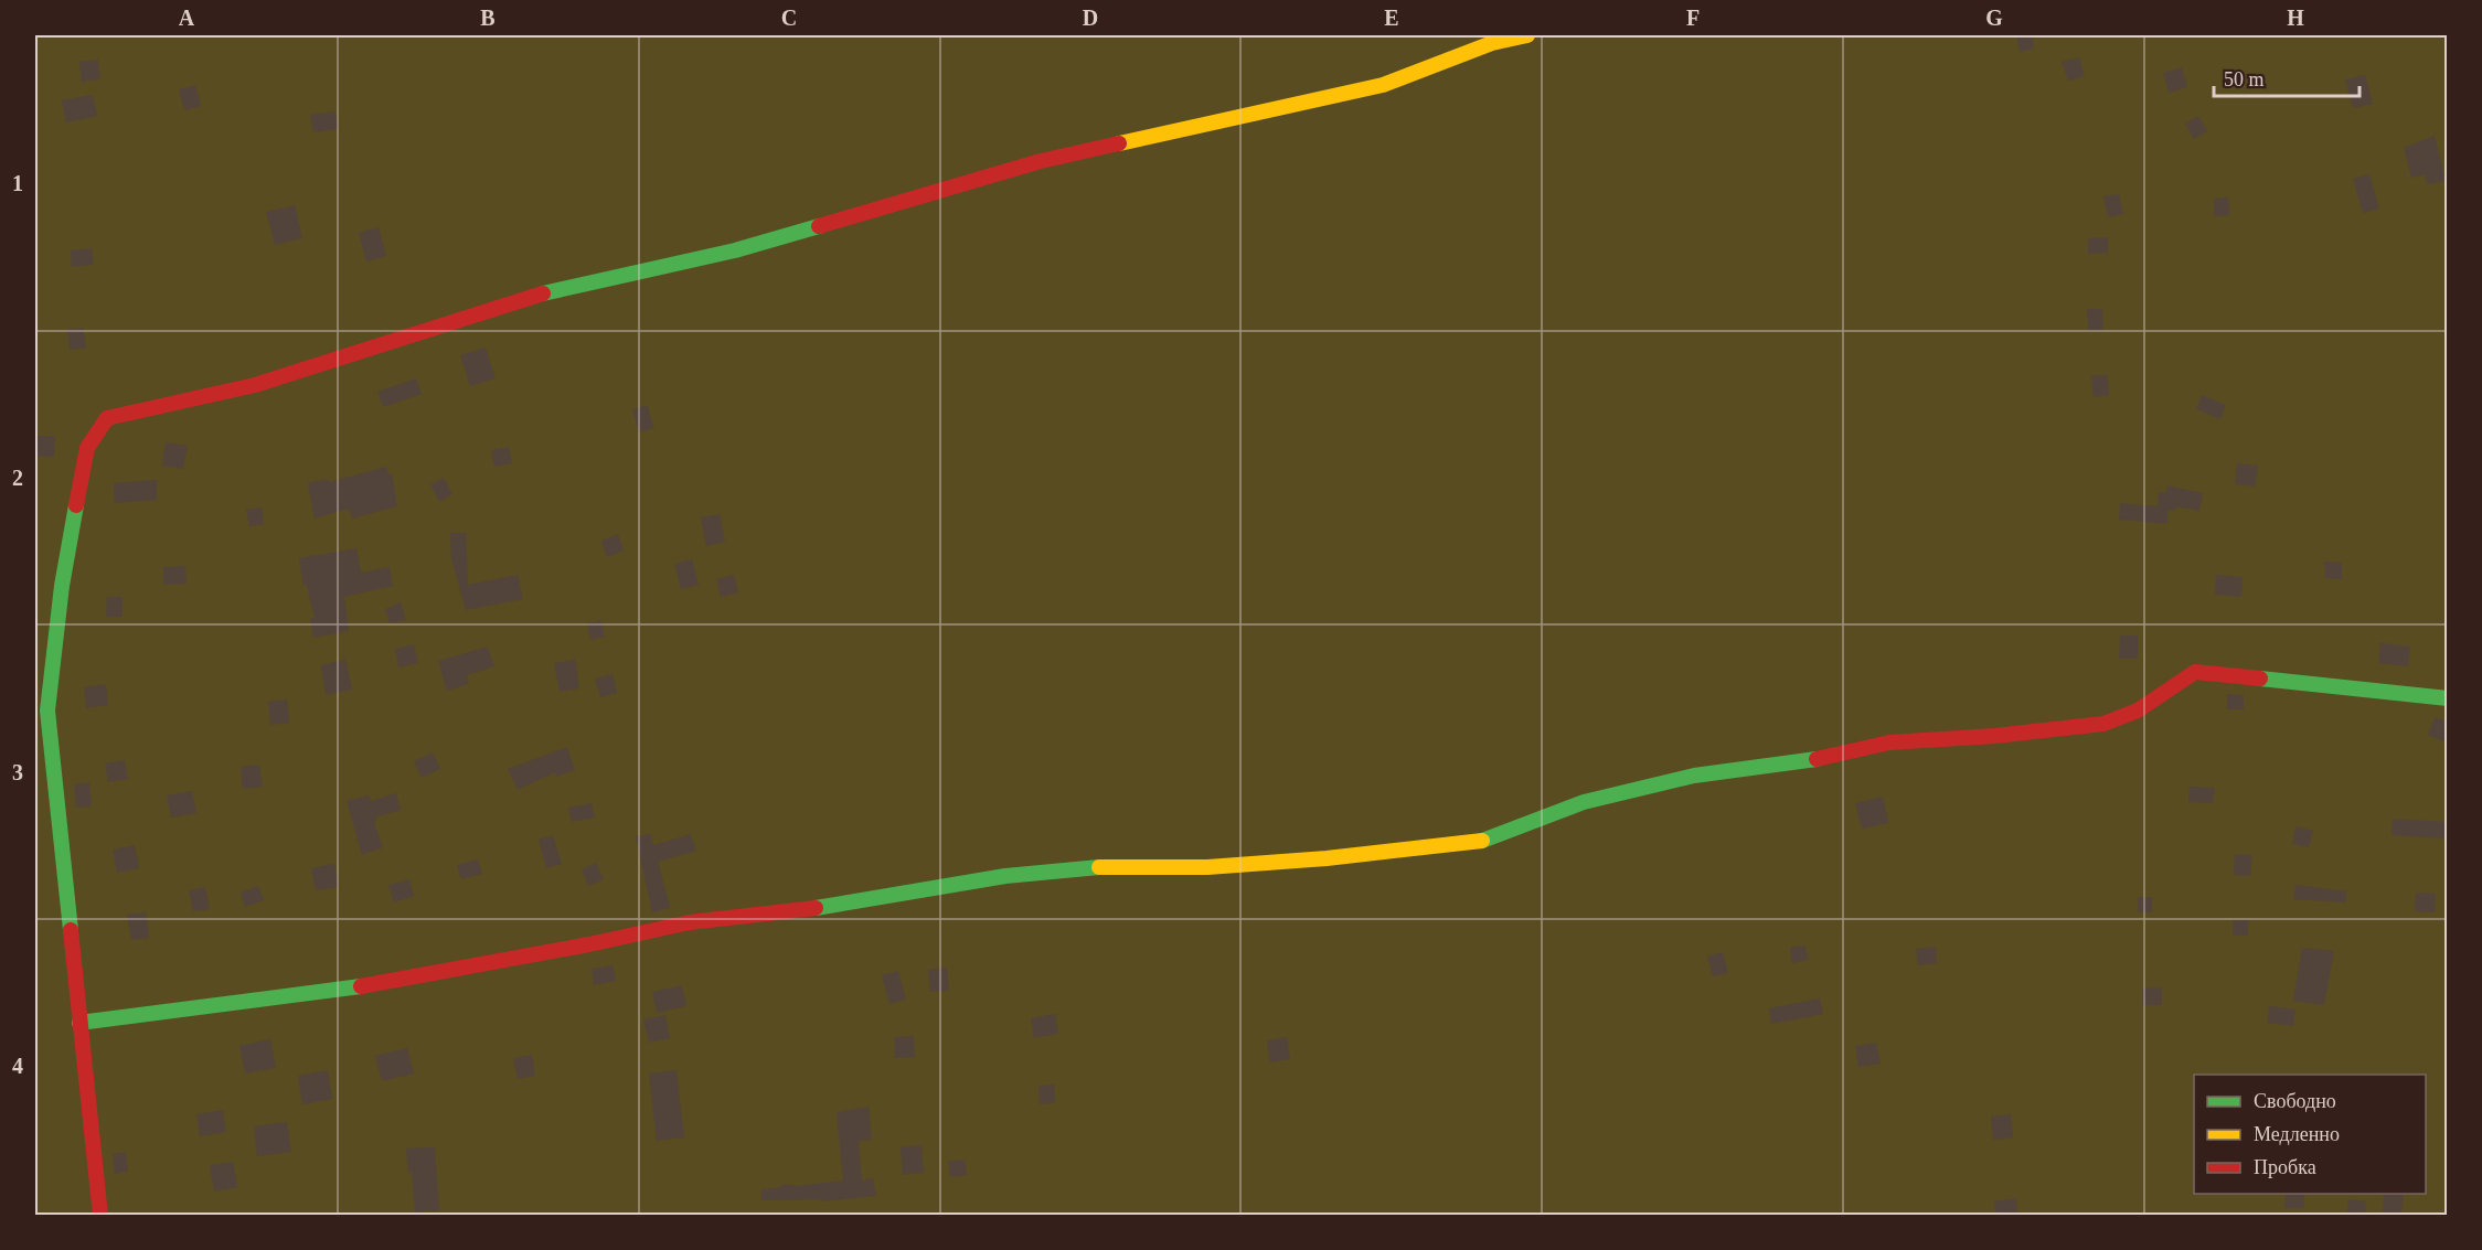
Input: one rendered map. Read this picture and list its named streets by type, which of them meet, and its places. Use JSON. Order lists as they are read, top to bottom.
{
  "legend": ["Свободно", "Медленно", "Пробка"],
  "scale_bar": "50 m",
  "grid": {
    "columns": [
      "A",
      "B",
      "C",
      "D",
      "E",
      "F",
      "G",
      "H"
    ],
    "rows": [
      "1",
      "2",
      "3",
      "4"
    ]
  }
}
